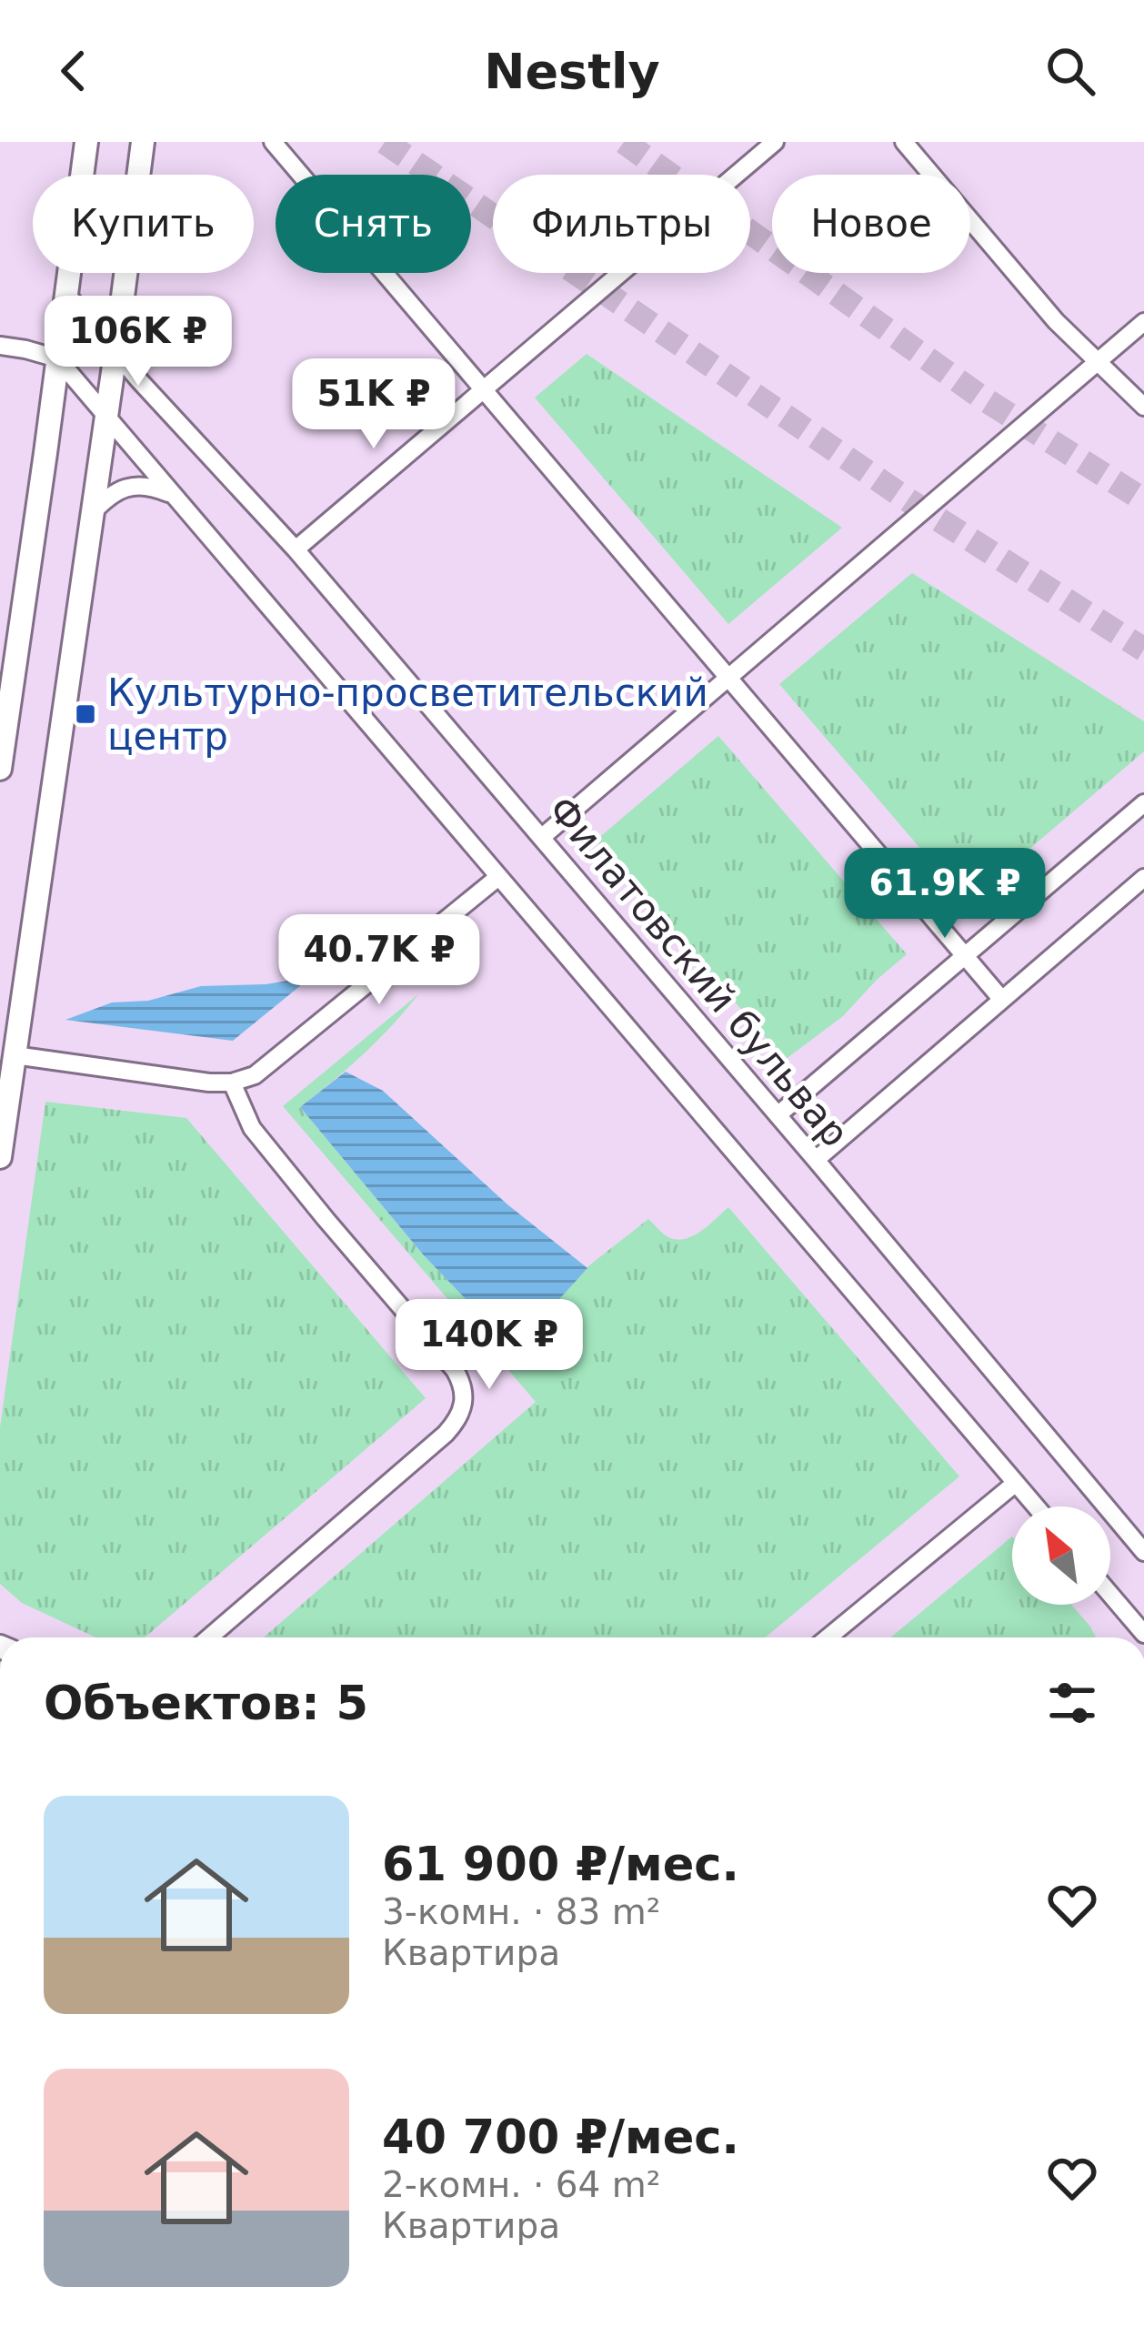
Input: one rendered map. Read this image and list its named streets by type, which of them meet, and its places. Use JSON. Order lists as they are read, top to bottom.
{
  "streets": {
    "street": ["Филатовский бульвар"]
  },
  "places": {
    "transit": ["Культурно-просветительский центр"]
  },
  "north": "top left",
  "page": {
    "header": "Nestly",
    "chip": [
      "Купить",
      "Снять",
      "Фильтры",
      "Новое"
    ],
    "price": [
      "106K ₽",
      "51K ₽",
      "61.9K ₽",
      "40.7K ₽",
      "140K ₽"
    ],
    "heading": "Объектов: 5",
    "list": [
      {
        "name": "61 900 ₽/мес.",
        "note": "3-комн. · 83 m² · Квартира"
      },
      {
        "name": "40 700 ₽/мес.",
        "note": "2-комн. · 64 m² · Квартира"
      }
    ]
  }
}
